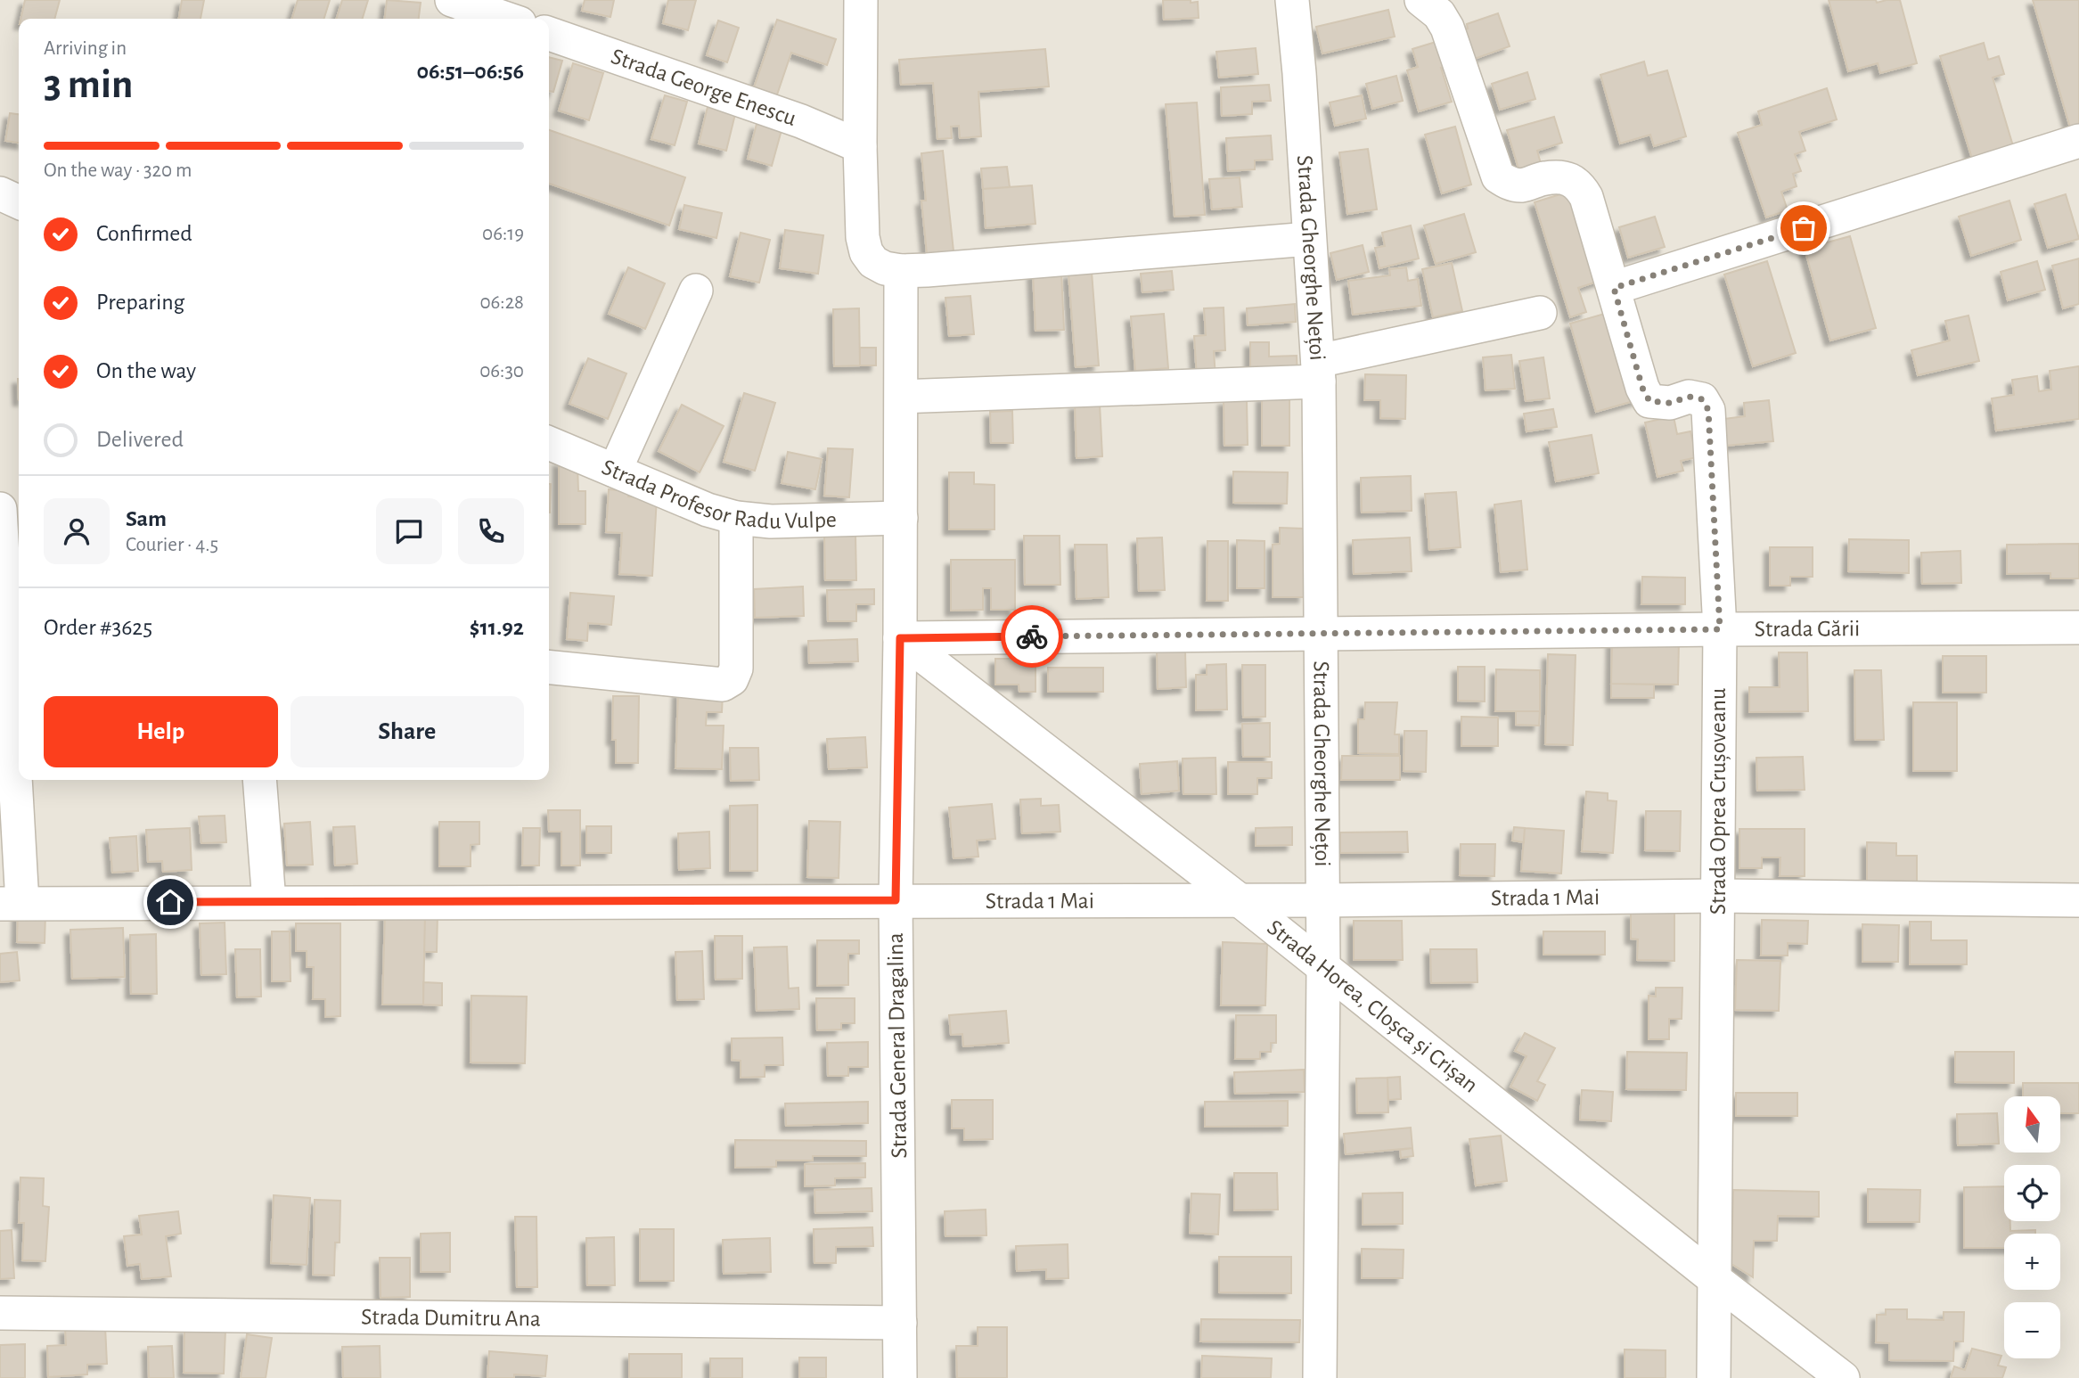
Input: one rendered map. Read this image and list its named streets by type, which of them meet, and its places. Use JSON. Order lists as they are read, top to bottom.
{
  "streets": {
    "street": [
      "Strada George Enescu",
      "Strada Gheorghe Nețoi",
      "Strada Profesor Radu Vulpe",
      "Strada Gării",
      "Strada Oprea Crușoveanu",
      "Strada 1 Mai",
      "Strada Horea, Cloșca și Crișan",
      "Strada General Dragalina",
      "Strada Dumitru Ana"
    ]
  },
  "crossings": [
    ["Strada Gheorghe Nețoi", "Strada Gării"],
    ["Strada Gheorghe Nețoi", "Strada 1 Mai"],
    ["Strada Gheorghe Nețoi", "Strada Horea, Cloșca și Crișan"],
    ["Strada Gării", "Strada Oprea Crușoveanu"],
    ["Strada Gării", "Strada Horea, Cloșca și Crișan"],
    ["Strada Gării", "Strada General Dragalina"],
    ["Strada Oprea Crușoveanu", "Strada 1 Mai"],
    ["Strada Oprea Crușoveanu", "Strada Horea, Cloșca și Crișan"],
    ["Strada 1 Mai", "Strada Horea, Cloșca și Crișan"],
    ["Strada 1 Mai", "Strada General Dragalina"],
    ["Strada Horea, Cloșca și Crișan", "Strada General Dragalina"],
    ["Strada General Dragalina", "Strada Dumitru Ana"]
  ],
  "north": "top",
  "page": {
    "heading": ["3 min", "Arriving in", "06:51–06:56"],
    "panel": [
      "Sam",
      "Courier · 4.5",
      "Order #3625",
      "$11.92"
    ],
    "bar": "On the way · 320 m",
    "list": [
      ["Confirmed", "06:19"],
      ["Preparing", "06:28"],
      ["On the way", "06:30"],
      "Delivered"
    ],
    "buttons": ["Help", "Share"],
    "map_buttons": ["+", "−"]
  }
}
